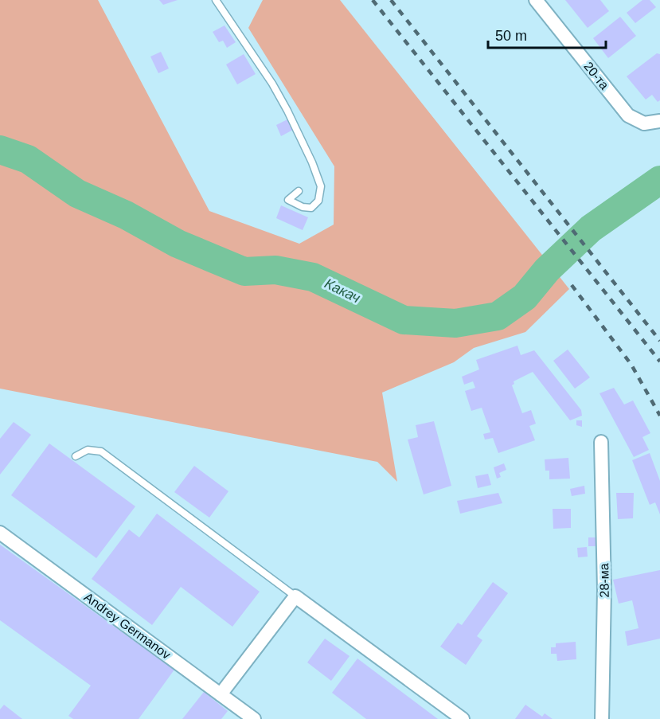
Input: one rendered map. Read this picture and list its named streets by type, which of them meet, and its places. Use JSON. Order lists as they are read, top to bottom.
{
  "streets": {
    "street": ["20-та", "28-ма", "Andrey Germanov"]
  },
  "water": ["Какач"],
  "scale_bar": "50 m"
}
